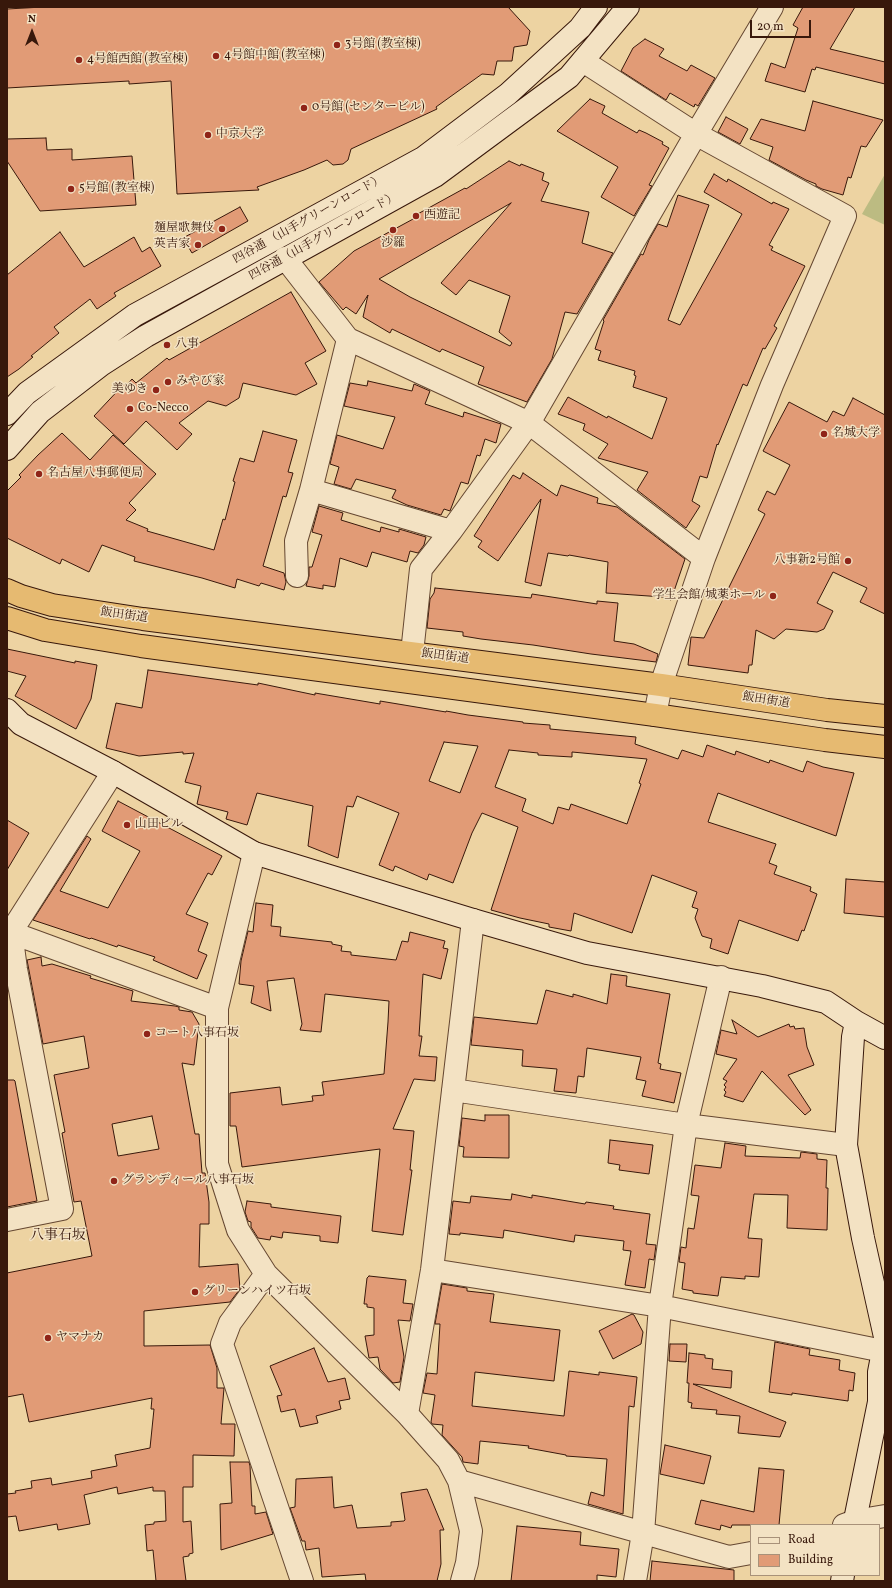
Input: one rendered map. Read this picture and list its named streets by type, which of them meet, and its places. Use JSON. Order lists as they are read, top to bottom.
{
  "streets": {
    "highway": ["飯田街道"],
    "street": ["四谷通 （山手グリーンロード）", "四谷通（山手グリーンロード）"]
  },
  "districts": ["八事石坂"],
  "places": [
    "3号館 (教室棟)",
    "4号館中館 (教室棟)",
    "4号館西館 (教室棟)",
    "0号館 (センタービル)",
    "中京大学",
    "5号館 (教室棟)",
    "西遊記",
    "麺屋歌舞伎",
    "沙羅",
    "英吉家",
    "八事",
    "みやび家",
    "美ゆき",
    "Co-Necco",
    "名城大学",
    "名古屋八事郵便局",
    "八事新2号館",
    "学生会館/城薬ホール",
    "山田ビル",
    "コート八事石坂",
    "グランディール八事石坂",
    "グリーンハイツ石坂",
    "ヤマナカ"
  ],
  "legend": ["Road", "Building"],
  "scale_bar": "20 m",
  "north": "top"
}
